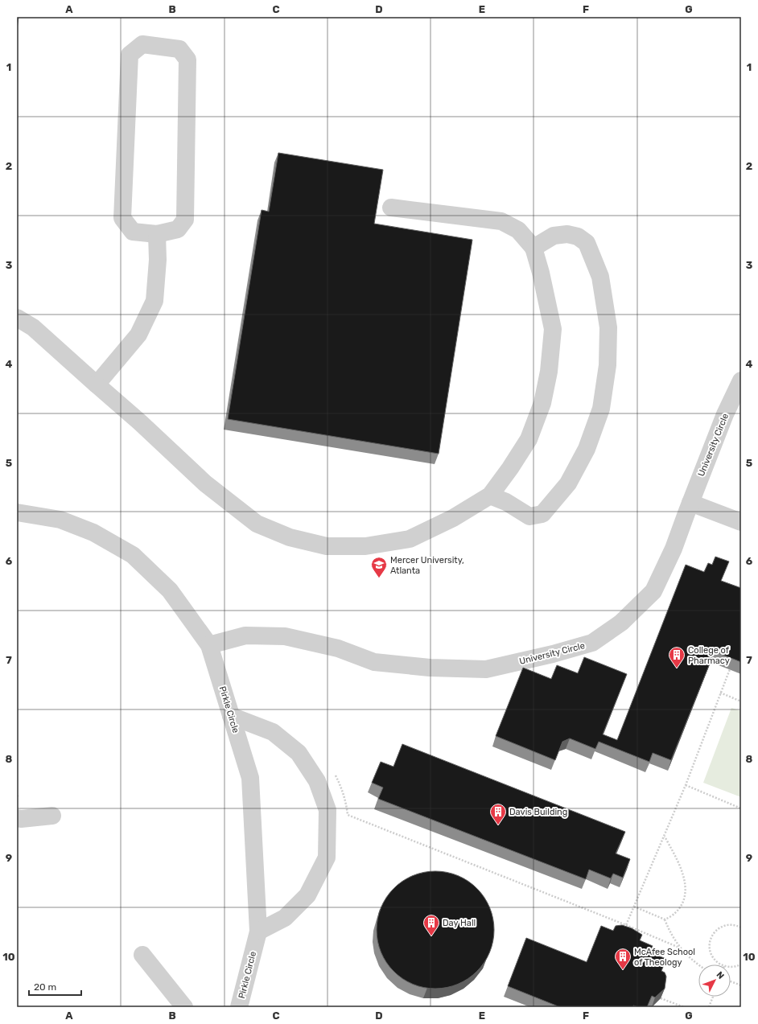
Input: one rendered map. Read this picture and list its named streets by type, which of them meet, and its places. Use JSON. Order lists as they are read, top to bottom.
{
  "streets": {
    "street": ["University Circle", "Pirkle Circle"]
  },
  "crossings": [
    ["University Circle", "Pirkle Circle"]
  ],
  "places": {
    "school or university": ["Mercer University, Atlanta"],
    "building": [
      "College of Pharmacy",
      "Davis Building",
      "Day Hall",
      "McAfee School of Theology"
    ]
  },
  "scale_bar": "20 m",
  "north": "top right",
  "grid": {
    "columns": [
      "A",
      "B",
      "C",
      "D",
      "E",
      "F",
      "G"
    ],
    "rows": [
      "1",
      "2",
      "3",
      "4",
      "5",
      "6",
      "7",
      "8",
      "9",
      "10"
    ]
  }
}
